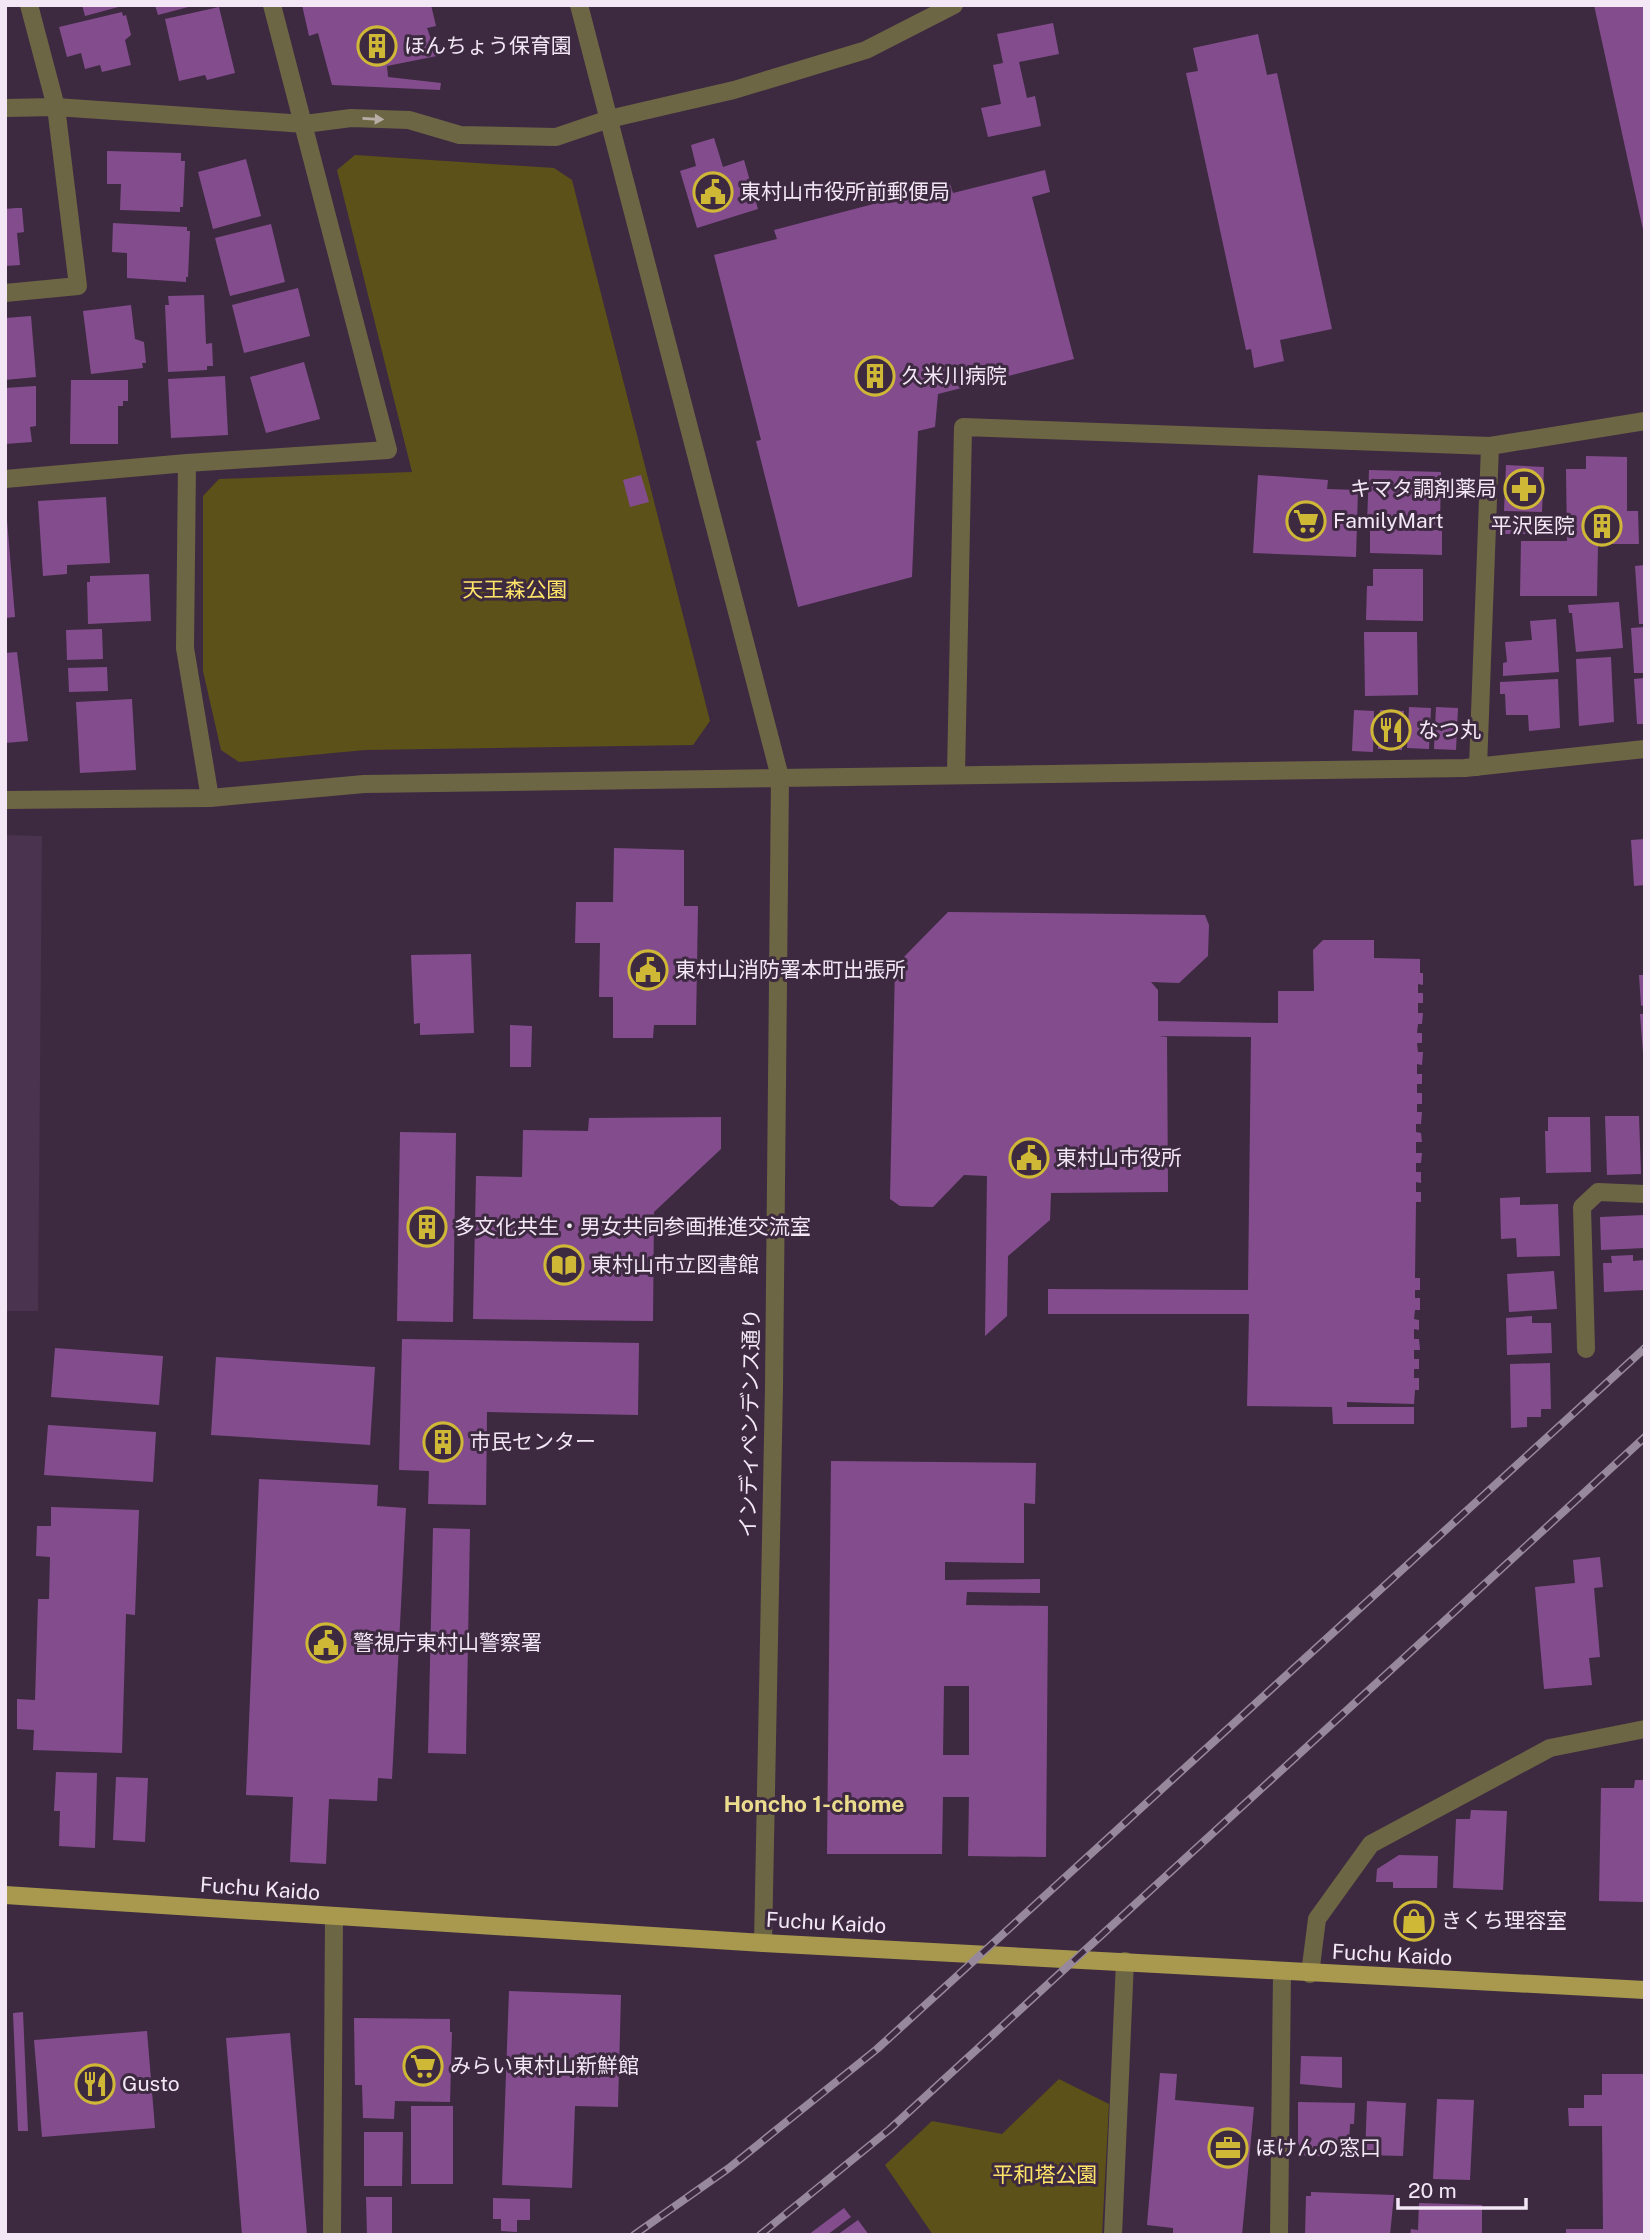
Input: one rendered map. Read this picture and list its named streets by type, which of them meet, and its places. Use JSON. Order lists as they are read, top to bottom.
{
  "streets": {
    "main road": ["Fuchu Kaido"],
    "street": ["インディペンデンス通り"]
  },
  "crossings": [
    ["インディペンデンス通り", "Fuchu Kaido"]
  ],
  "districts": ["Honcho 1-chome"],
  "parks": ["天王森公園", "平和塔公園"],
  "places": {
    "building": [
      "ほんちょう保育園",
      "久米川病院",
      "平沢医院",
      "多文化共生・男女共同参画推進交流室",
      "市民センター"
    ],
    "public building": [
      "東村山市役所前郵便局",
      "東村山消防署本町出張所",
      "東村山市役所",
      "警視庁東村山警察署"
    ],
    "pharmacy": ["キマタ調剤薬局"],
    "supermarket": ["FamilyMart", "みらい東村山新鮮館"],
    "restaurant": ["なつ丸", "Gusto"],
    "library": ["東村山市立図書館"],
    "shop": ["きくち理容室"],
    "office": ["ほけんの窓口"]
  },
  "scale_bar": "20 m"
}
